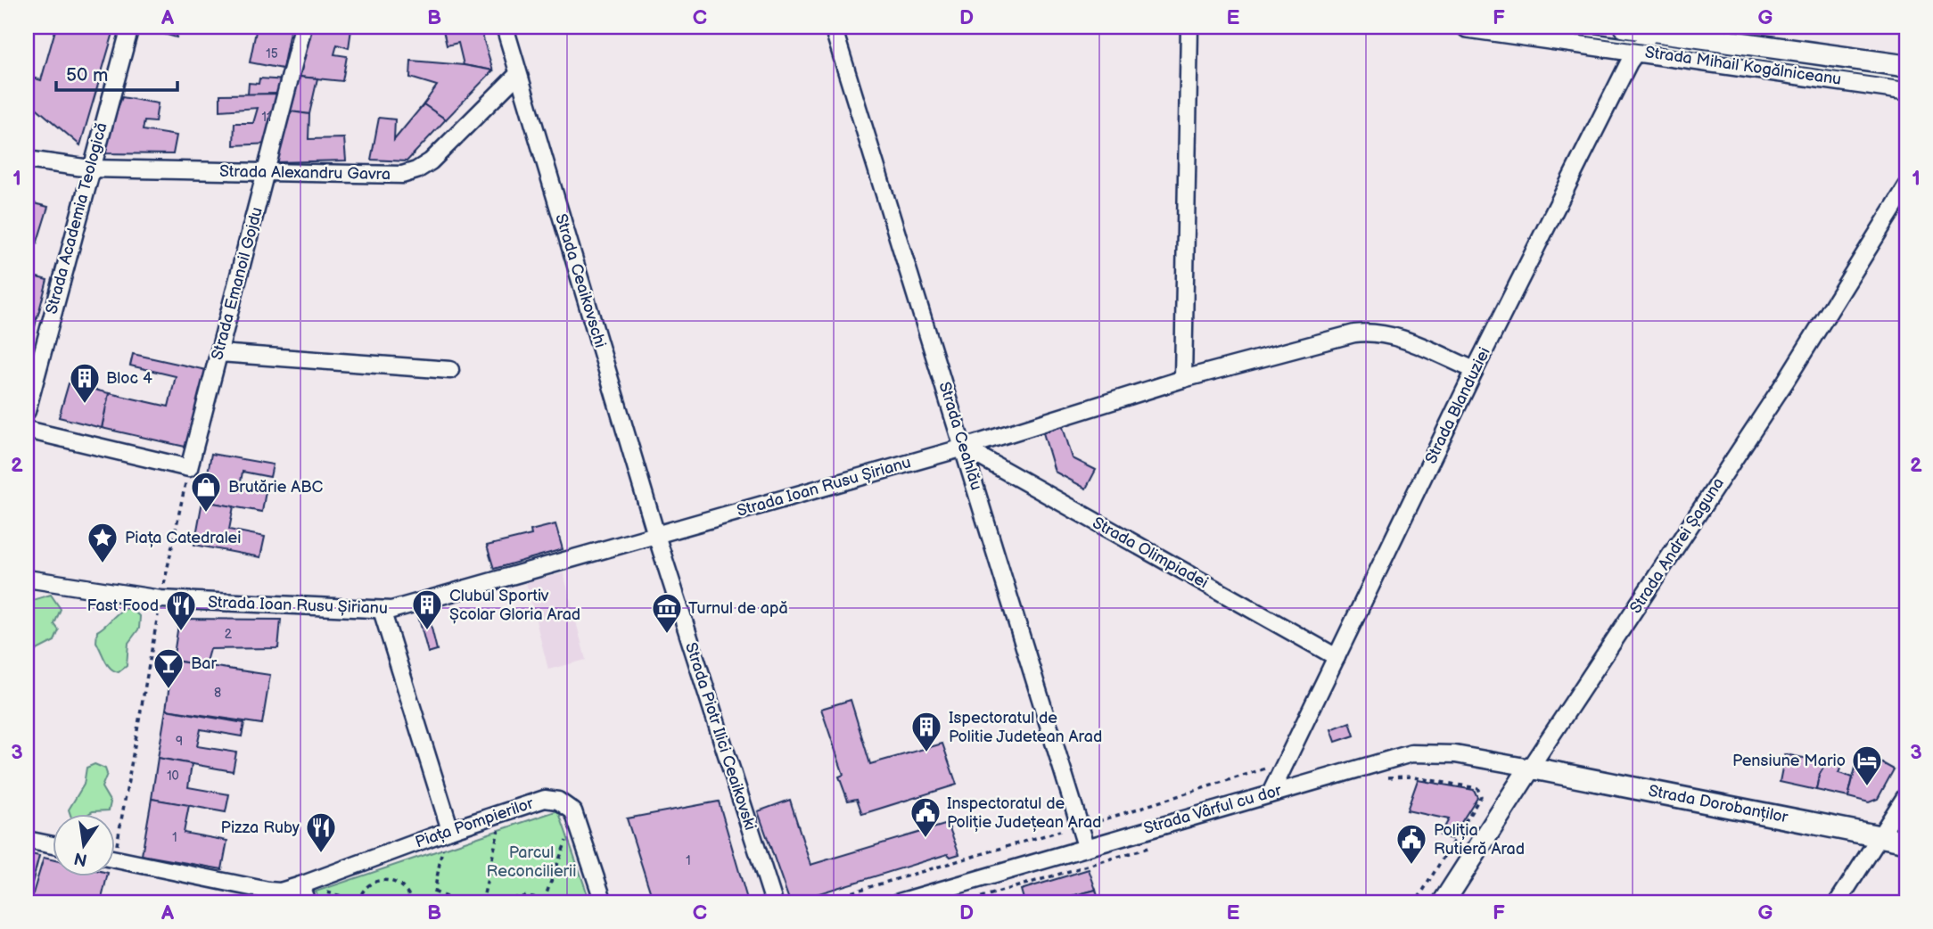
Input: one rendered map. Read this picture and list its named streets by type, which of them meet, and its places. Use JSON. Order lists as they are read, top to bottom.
{
  "streets": {
    "main road": ["Strada Mihail Kogălniceanu", "Strada Andrei Șaguna", "Strada Dorobanților"],
    "street": [
      "Strada Alexandru Gavra",
      "Strada Academia Teologică",
      "Strada Ceaikovschi",
      "Strada Emanoil Gojdu",
      "Strada Blanduziei",
      "Strada Ceahlău",
      "Strada Ioan Rusu Șirianu",
      "Strada Olimpiadei",
      "Strada Piotr Ilici Ceaikovski",
      "Strada Vârful cu dor",
      "Piața Pompierilor"
    ]
  },
  "crossings": [
    ["Strada Mihail Kogălniceanu", "Strada Blanduziei"],
    ["Strada Alexandru Gavra", "Strada Academia Teologică"],
    ["Strada Alexandru Gavra", "Strada Ceaikovschi"],
    ["Strada Alexandru Gavra", "Strada Emanoil Gojdu"],
    ["Strada Ceaikovschi", "Strada Ioan Rusu Șirianu"],
    ["Strada Ceaikovschi", "Strada Piotr Ilici Ceaikovski"],
    ["Strada Blanduziei", "Strada Ioan Rusu Șirianu"],
    ["Strada Blanduziei", "Strada Olimpiadei"],
    ["Strada Blanduziei", "Strada Vârful cu dor"],
    ["Strada Ceahlău", "Strada Ioan Rusu Șirianu"],
    ["Strada Ceahlău", "Strada Olimpiadei"],
    ["Strada Ceahlău", "Strada Vârful cu dor"],
    ["Strada Ioan Rusu Șirianu", "Strada Olimpiadei"],
    ["Strada Ioan Rusu Șirianu", "Strada Piotr Ilici Ceaikovski"],
    ["Strada Andrei Șaguna", "Strada Dorobanților"],
    ["Strada Andrei Șaguna", "Strada Vârful cu dor"],
    ["Strada Dorobanților", "Strada Vârful cu dor"]
  ],
  "parks": ["Parcul Reconcilierii"],
  "places": {
    "building": ["Bloc 4", "Clubul Sportiv Școlar Gloria Arad", "Ispectoratul de Politie Judetean Arad"],
    "shop": ["Brutărie ABC"],
    "place": ["Piața Catedralei"],
    "restaurant": ["Fast Food", "Pizza Ruby"],
    "museum": ["Turnul de apă"],
    "bar": ["Bar"],
    "hotel": ["Pensiune Mario"],
    "public building": ["Inspectoratul de Poliție Județean Arad", "Poliția Rutieră Arad"]
  },
  "house_numbers": [
    "15",
    "11",
    "2",
    "8",
    "9",
    "10",
    "1",
    "1"
  ],
  "scale_bar": "50 m",
  "north": "bottom",
  "grid": {
    "columns": [
      "A",
      "B",
      "C",
      "D",
      "E",
      "F",
      "G"
    ],
    "rows": ["1", "2", "3"]
  }
}
